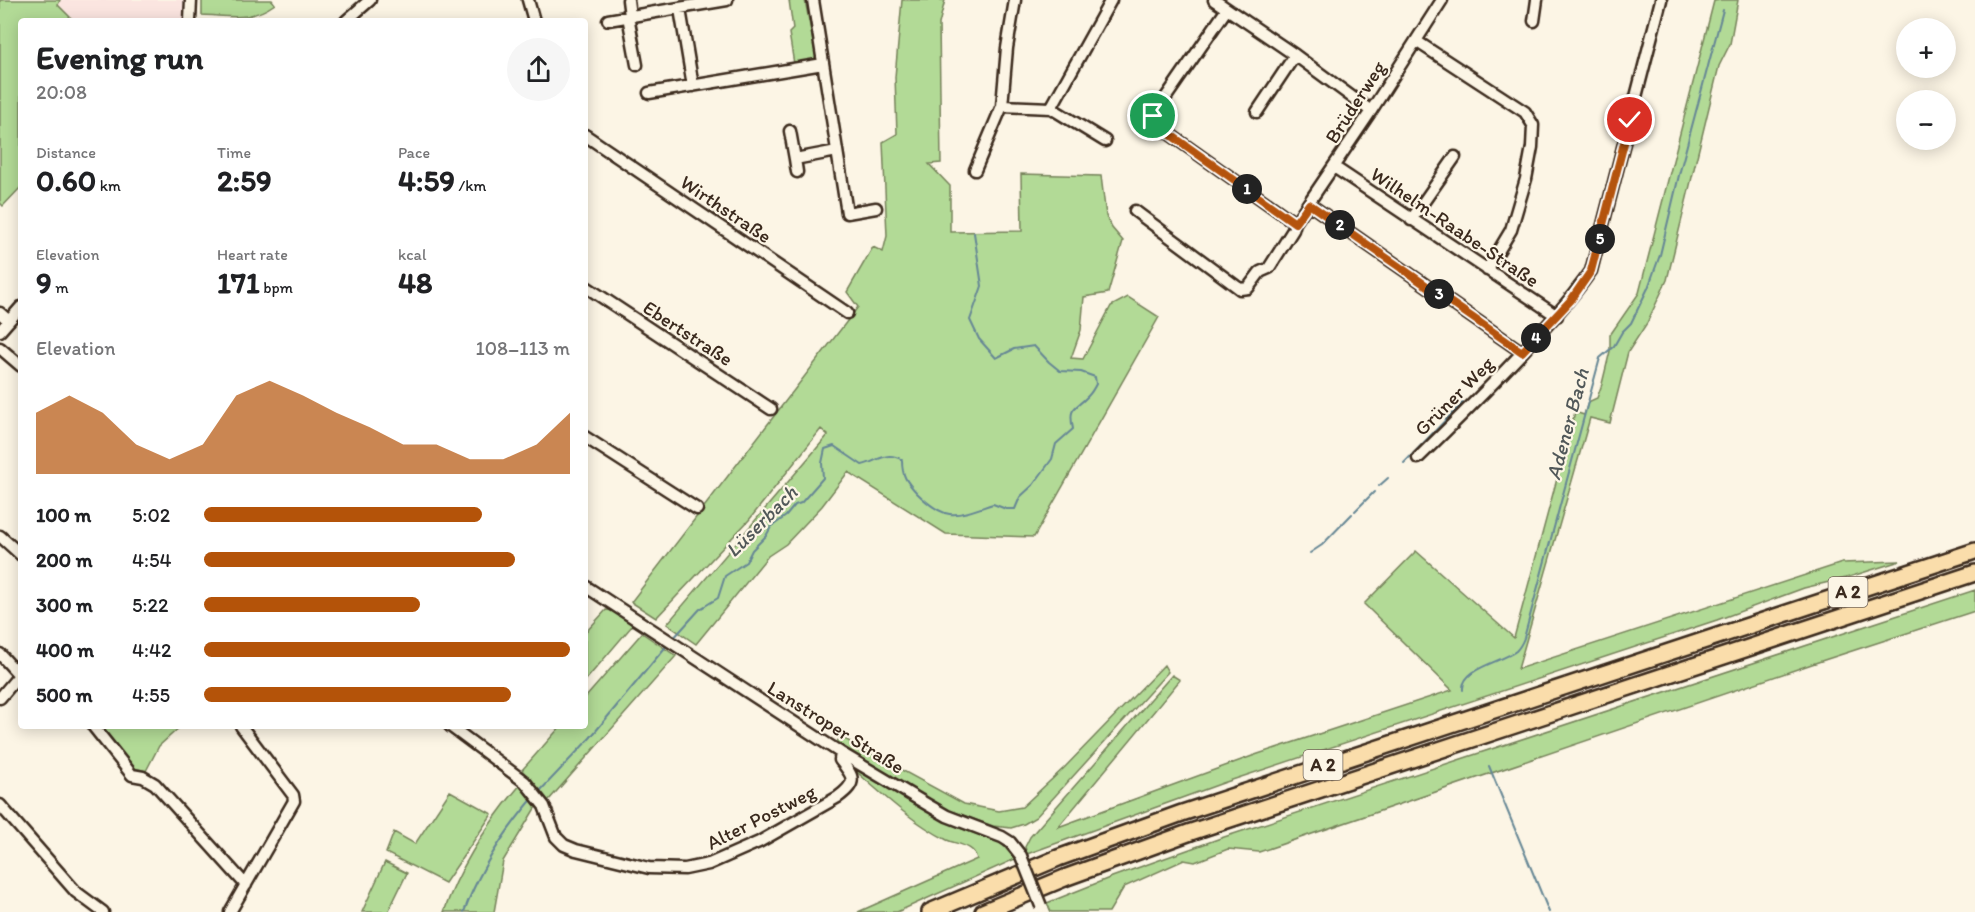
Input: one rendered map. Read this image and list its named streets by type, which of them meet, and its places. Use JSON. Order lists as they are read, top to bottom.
{
  "streets": {
    "highway": ["A 2"],
    "street": [
      "Brüderweg",
      "Wirthstraße",
      "Wilhelm-Raabe-Straße",
      "Ebertstraße",
      "Grüner Weg",
      "Lanstroper Straße",
      "Alter Postweg"
    ]
  },
  "crossings": [
    ["Brüderweg", "Wilhelm-Raabe-Straße"],
    ["Wilhelm-Raabe-Straße", "Grüner Weg"],
    ["Lanstroper Straße", "Alter Postweg"]
  ],
  "water": ["Adener Bach", "Lüserbach"],
  "page": {
    "map_buttons": ["+", "−"],
    "heading": ["Evening run", "20:08"],
    "stats": [
      ["Distance", "0.60 km"],
      ["Time", "2:59"],
      ["Pace", "4:59 /km"],
      ["Elevation", "9 m"],
      ["Heart rate", "171 bpm"],
      ["kcal", "48"]
    ],
    "pins": [
      "1",
      "2",
      "5",
      "3",
      "4"
    ],
    "chart": ["Elevation", "108–113 m"],
    "list": [
      {
        "name": "100 m",
        "note": "5:02"
      },
      {
        "name": "200 m",
        "note": "4:54"
      },
      {
        "name": "300 m",
        "note": "5:22"
      },
      {
        "name": "400 m",
        "note": "4:42"
      },
      {
        "name": "500 m",
        "note": "4:55"
      }
    ]
  }
}
